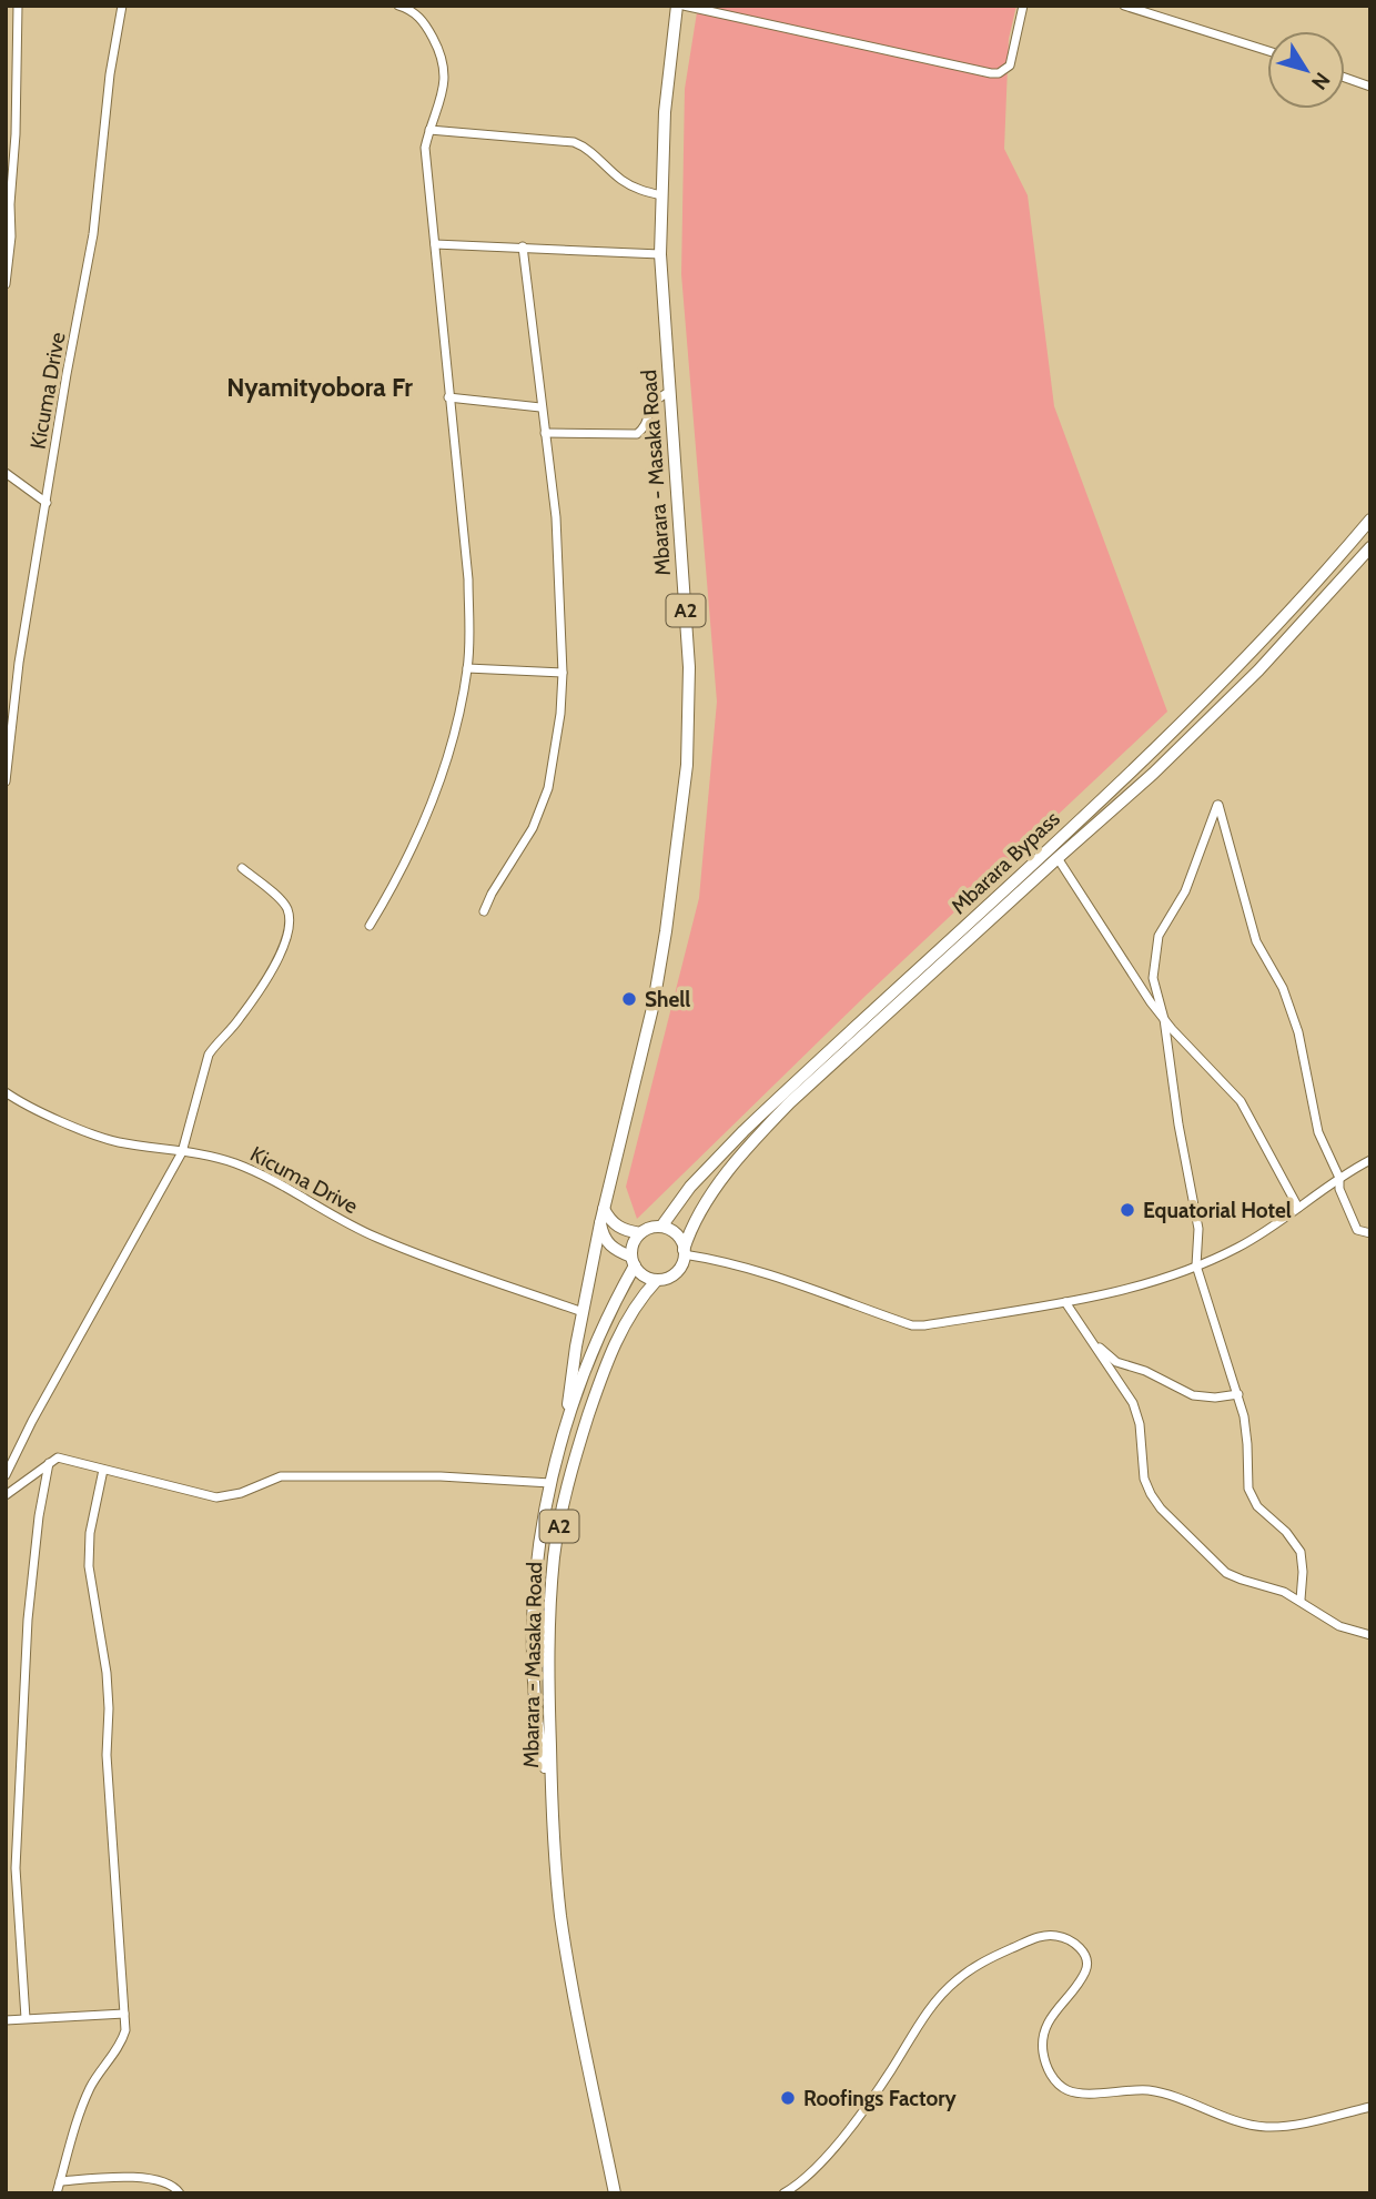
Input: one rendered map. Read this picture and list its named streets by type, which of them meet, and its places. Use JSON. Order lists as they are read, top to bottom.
{
  "streets": {
    "main road": ["Mbarara - Masaka Road", "A2", "Mbarara Bypass"],
    "street": ["Kicuma Drive"]
  },
  "crossings": [
    ["Kicuma Drive", "A2"],
    ["Mbarara - Masaka Road", "A2"],
    ["Mbarara - Masaka Road", "Mbarara Bypass"],
    ["A2", "Mbarara Bypass"]
  ],
  "districts": ["Nyamityobora Fr"],
  "places": ["Shell", "Equatorial Hotel", "Roofings Factory"],
  "north": "bottom right"
}
